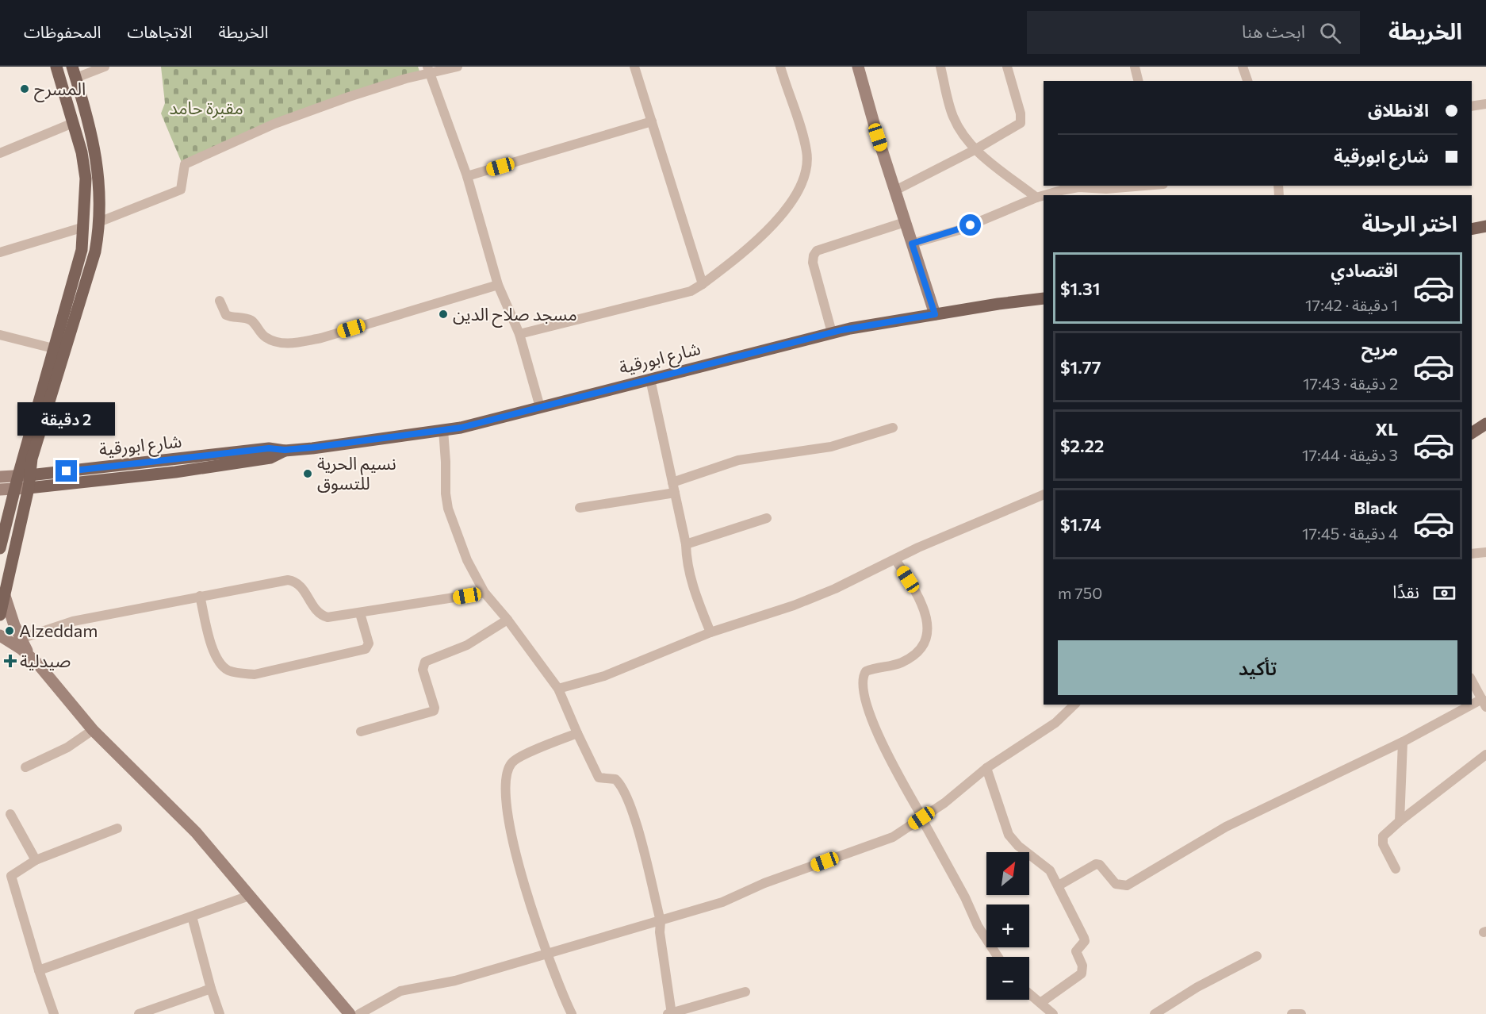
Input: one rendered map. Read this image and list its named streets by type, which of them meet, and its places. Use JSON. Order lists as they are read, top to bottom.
{
  "streets": {
    "main road": ["شارع ابورقية"]
  },
  "parks": ["مقبرة حامد"],
  "places": {
    "other": [
      "المسرح",
      "مسجد صلاح الدين",
      "نسيم الحرية للتسوق",
      "Alzeddam"
    ],
    "health": ["صيدلية"]
  },
  "north": "top right",
  "page": {
    "header": "الخريطة",
    "search": "ابحث هنا",
    "nav": ["الخريطة", "الاتجاهات", "المحفوظات"],
    "banner": ["الانطلاق", "شارع ابورقية"],
    "heading": "اختر الرحلة",
    "list": [
      {
        "name": "اقتصادي",
        "note": "1 دقيقة · 17:42",
        "value": "$1.31"
      },
      {
        "name": "مريح",
        "note": "2 دقيقة · 17:43",
        "value": "$1.77"
      },
      {
        "name": "XL",
        "note": "3 دقيقة · 17:44",
        "value": "$2.22"
      },
      {
        "name": "Black",
        "note": "4 دقيقة · 17:45",
        "value": "$1.74"
      }
    ],
    "bubble": "2 دقيقة",
    "pay": ["نقدًا", "750 m"],
    "buttons": "تأكيد",
    "map_buttons": ["+", "−"]
  }
}
